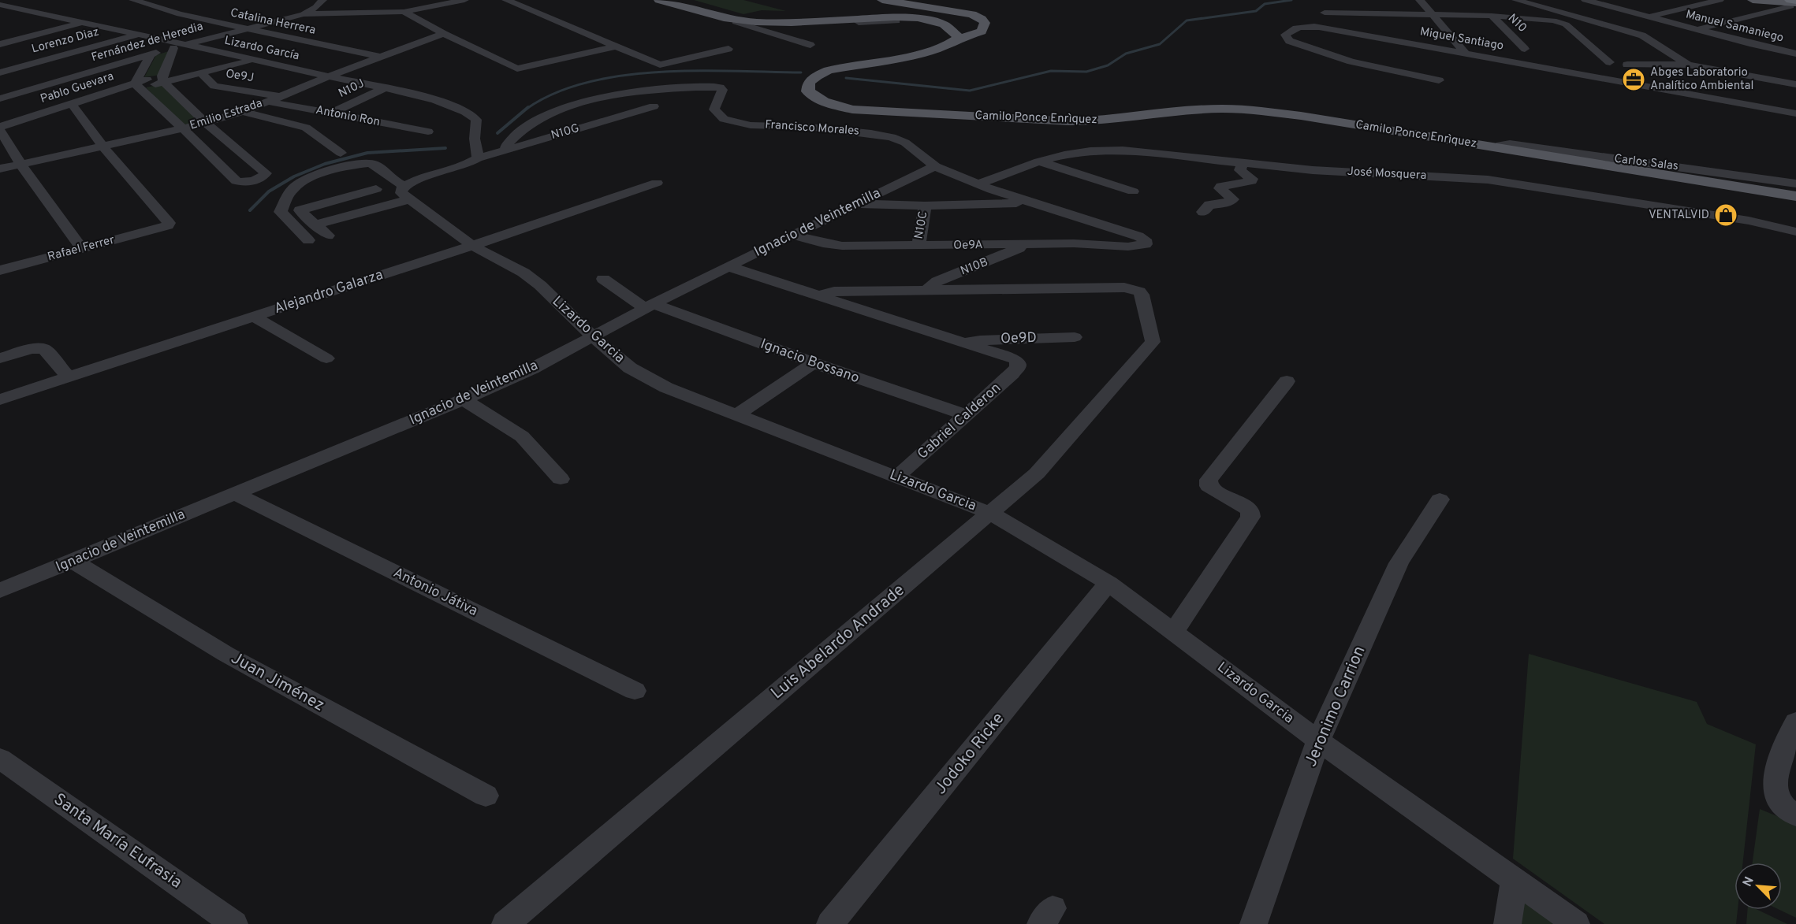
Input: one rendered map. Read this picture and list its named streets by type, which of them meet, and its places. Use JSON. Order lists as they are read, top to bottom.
{
  "streets": {
    "main road": ["Camilo Ponce Enrìquez"],
    "street": [
      "Catalina Herrera",
      "N10",
      "Manuel Samaniego",
      "Miguel Santiago",
      "Lorenzo Diaz",
      "Fernández de Heredia",
      "Lizardo García",
      "Oe9J",
      "Pablo Guevara",
      "N10J",
      "Emilio Estrada",
      "Antonio Ron",
      "Francisco Morales",
      "N10G",
      "Carlos Salas",
      "José Mosquera",
      "Ignacio de Veintemilla",
      "N10C",
      "Oe9A",
      "Rafael Ferrer",
      "N10B",
      "Alejandro Galarza",
      "Lizardo Garcia",
      "Oe9D",
      "Ignacio Bossano",
      "Gabriel Calderon",
      "Antonio Játiva",
      "Luis Abelardo Andrade",
      "Juan Jiménez",
      "Jeronimo Carrion",
      "Jodoko Ricke",
      "Santa María Eufrasia"
    ]
  },
  "crossings": [
    ["Catalina Herrera", "Fernández de Heredia"],
    ["Catalina Herrera", "Emilio Estrada"],
    ["Lorenzo Diaz", "Lizardo García"],
    ["Fernández de Heredia", "Lizardo García"],
    ["Lizardo García", "Pablo Guevara"],
    ["Lizardo García", "N10J"],
    ["Lizardo García", "Emilio Estrada"],
    ["Lizardo García", "N10G"],
    ["Oe9J", "Pablo Guevara"],
    ["Oe9J", "Emilio Estrada"],
    ["N10J", "Antonio Ron"],
    ["Emilio Estrada", "Antonio Ron"],
    ["Emilio Estrada", "Rafael Ferrer"],
    ["Camilo Ponce Enrìquez", "Carlos Salas"],
    ["Francisco Morales", "N10G"],
    ["Francisco Morales", "José Mosquera"],
    ["Francisco Morales", "Ignacio de Veintemilla"],
    ["Francisco Morales", "Oe9A"],
    ["Ignacio de Veintemilla", "Oe9A"],
    ["Ignacio de Veintemilla", "Lizardo Garcia"],
    ["Ignacio de Veintemilla", "Ignacio Bossano"],
    ["Ignacio de Veintemilla", "Antonio Játiva"],
    ["Ignacio de Veintemilla", "Juan Jiménez"],
    ["N10C", "Oe9A"],
    ["Oe9A", "N10B"],
    ["N10B", "Luis Abelardo Andrade"],
    ["Alejandro Galarza", "Lizardo Garcia"],
    ["Lizardo Garcia", "Gabriel Calderon"],
    ["Lizardo Garcia", "Luis Abelardo Andrade"],
    ["Lizardo Garcia", "Jeronimo Carrion"],
    ["Lizardo Garcia", "Jodoko Ricke"],
    ["Oe9D", "Gabriel Calderon"],
    ["Ignacio Bossano", "Gabriel Calderon"]
  ],
  "places": {
    "office": ["Abges Laboratorio Analítico Ambiental"],
    "shop": ["VENTALVID"]
  },
  "north": "top left"
}
